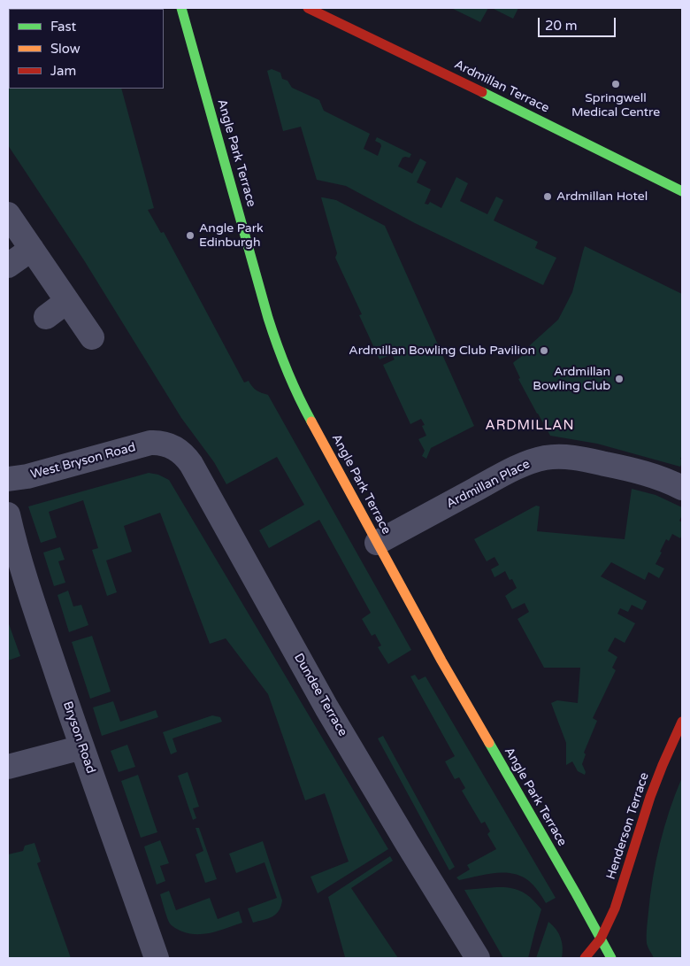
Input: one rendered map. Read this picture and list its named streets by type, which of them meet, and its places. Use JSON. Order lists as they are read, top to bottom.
{
  "streets": {
    "street": [
      "Ardmillan Terrace",
      "Angle Park Terrace",
      "West Bryson Road",
      "Ardmillan Place",
      "Dundee Terrace",
      "Bryson Road",
      "Henderson Terrace"
    ]
  },
  "crossings": [
    ["Angle Park Terrace", "Ardmillan Place"],
    ["Angle Park Terrace", "Henderson Terrace"],
    ["West Bryson Road", "Dundee Terrace"]
  ],
  "districts": ["ARDMILLAN"],
  "places": [
    "Springwell Medical Centre",
    "Ardmillan Hotel",
    "Angle Park Edinburgh",
    "Ardmillan Bowling Club Pavilion",
    "Ardmillan Bowling Club"
  ],
  "legend": ["Fast", "Slow", "Jam"],
  "scale_bar": "20 m"
}
